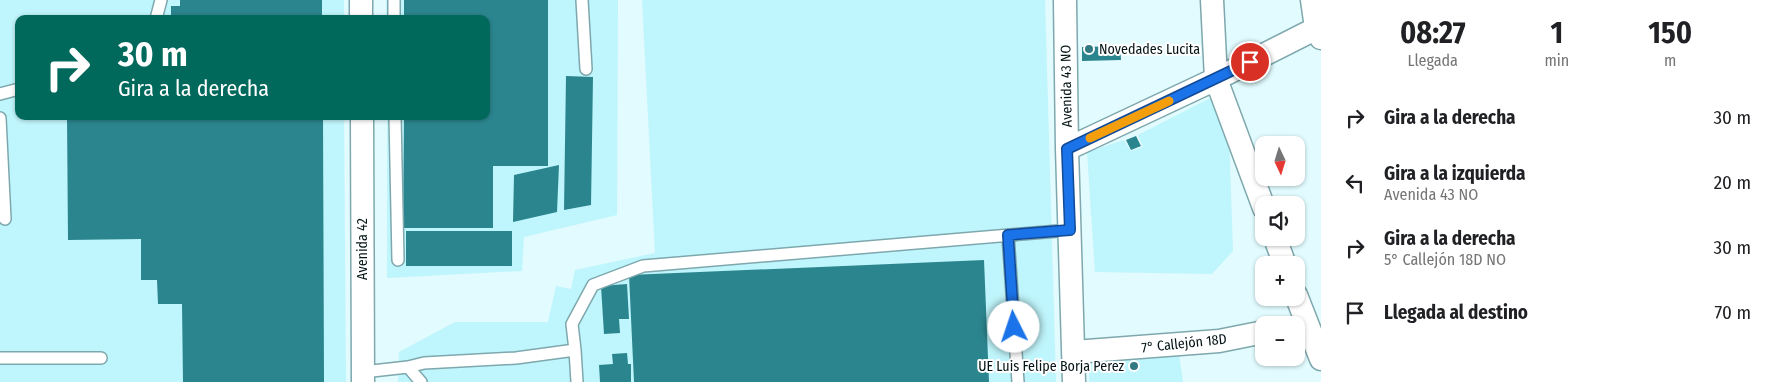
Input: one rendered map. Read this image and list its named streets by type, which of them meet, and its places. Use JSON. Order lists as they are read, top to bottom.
{
  "streets": {
    "street": ["Avenida 43 NO", "Avenida 42", "7° Callejón 18D"]
  },
  "crossings": [
    ["Avenida 43 NO", "7° Callejón 18D"]
  ],
  "places": ["Novedades Lucita", "UE Luis Felipe Borja Perez"],
  "north": "bottom",
  "page": {
    "eta": [
      "08:27",
      "Llegada",
      "1",
      "min",
      "150",
      "m"
    ],
    "turn": ["30 m", "Gira a la derecha"],
    "list": [
      {
        "name": "Gira a la derecha",
        "value": "30 m"
      },
      {
        "name": "Gira a la izquierda",
        "note": "Avenida 43 NO",
        "value": "20 m"
      },
      {
        "name": "Gira a la derecha",
        "note": "5° Callejón 18D NO",
        "value": "30 m"
      },
      {
        "name": "Llegada al destino",
        "value": "70 m"
      }
    ],
    "map_buttons": ["+", "−"]
  }
}
